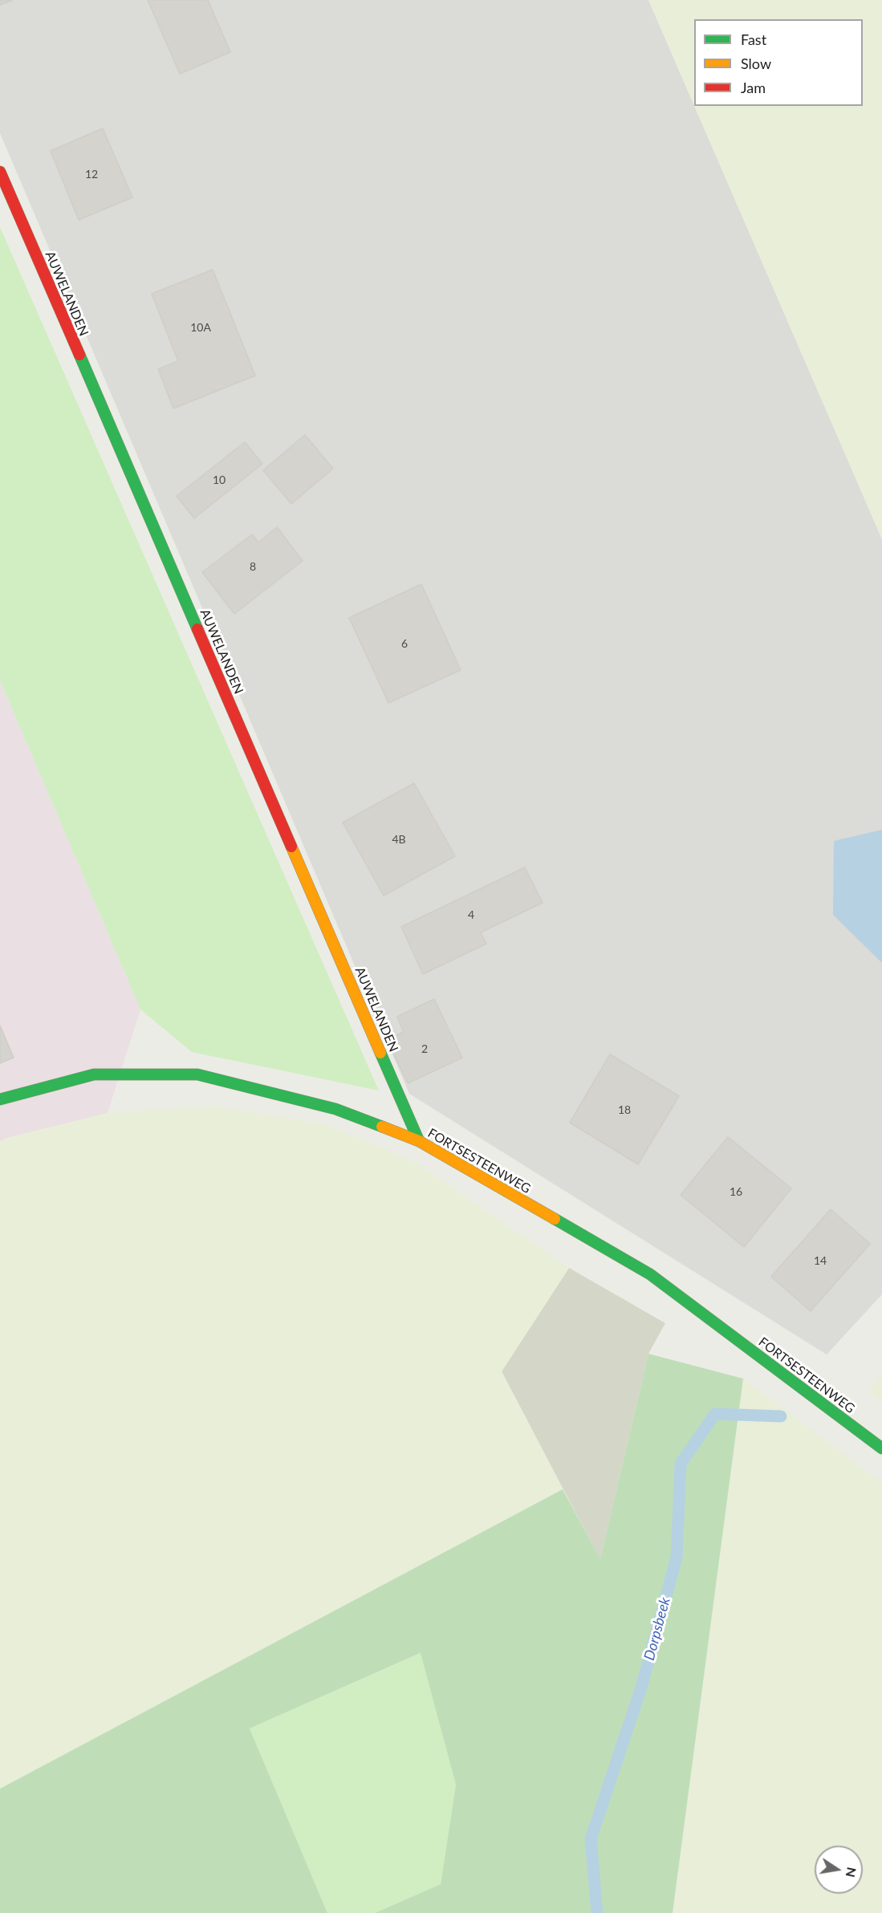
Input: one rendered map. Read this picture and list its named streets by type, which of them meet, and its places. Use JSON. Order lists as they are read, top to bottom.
{
  "streets": {
    "street": ["AUWELANDEN", "FORTSESTEENWEG"]
  },
  "crossings": [
    ["AUWELANDEN", "FORTSESTEENWEG"]
  ],
  "water": ["Dorpsbeek"],
  "house_numbers": [
    "12",
    "10A",
    "10",
    "8",
    "6",
    "4B",
    "4",
    "2",
    "18",
    "16",
    "14"
  ],
  "legend": ["Fast", "Slow", "Jam"],
  "north": "right"
}
